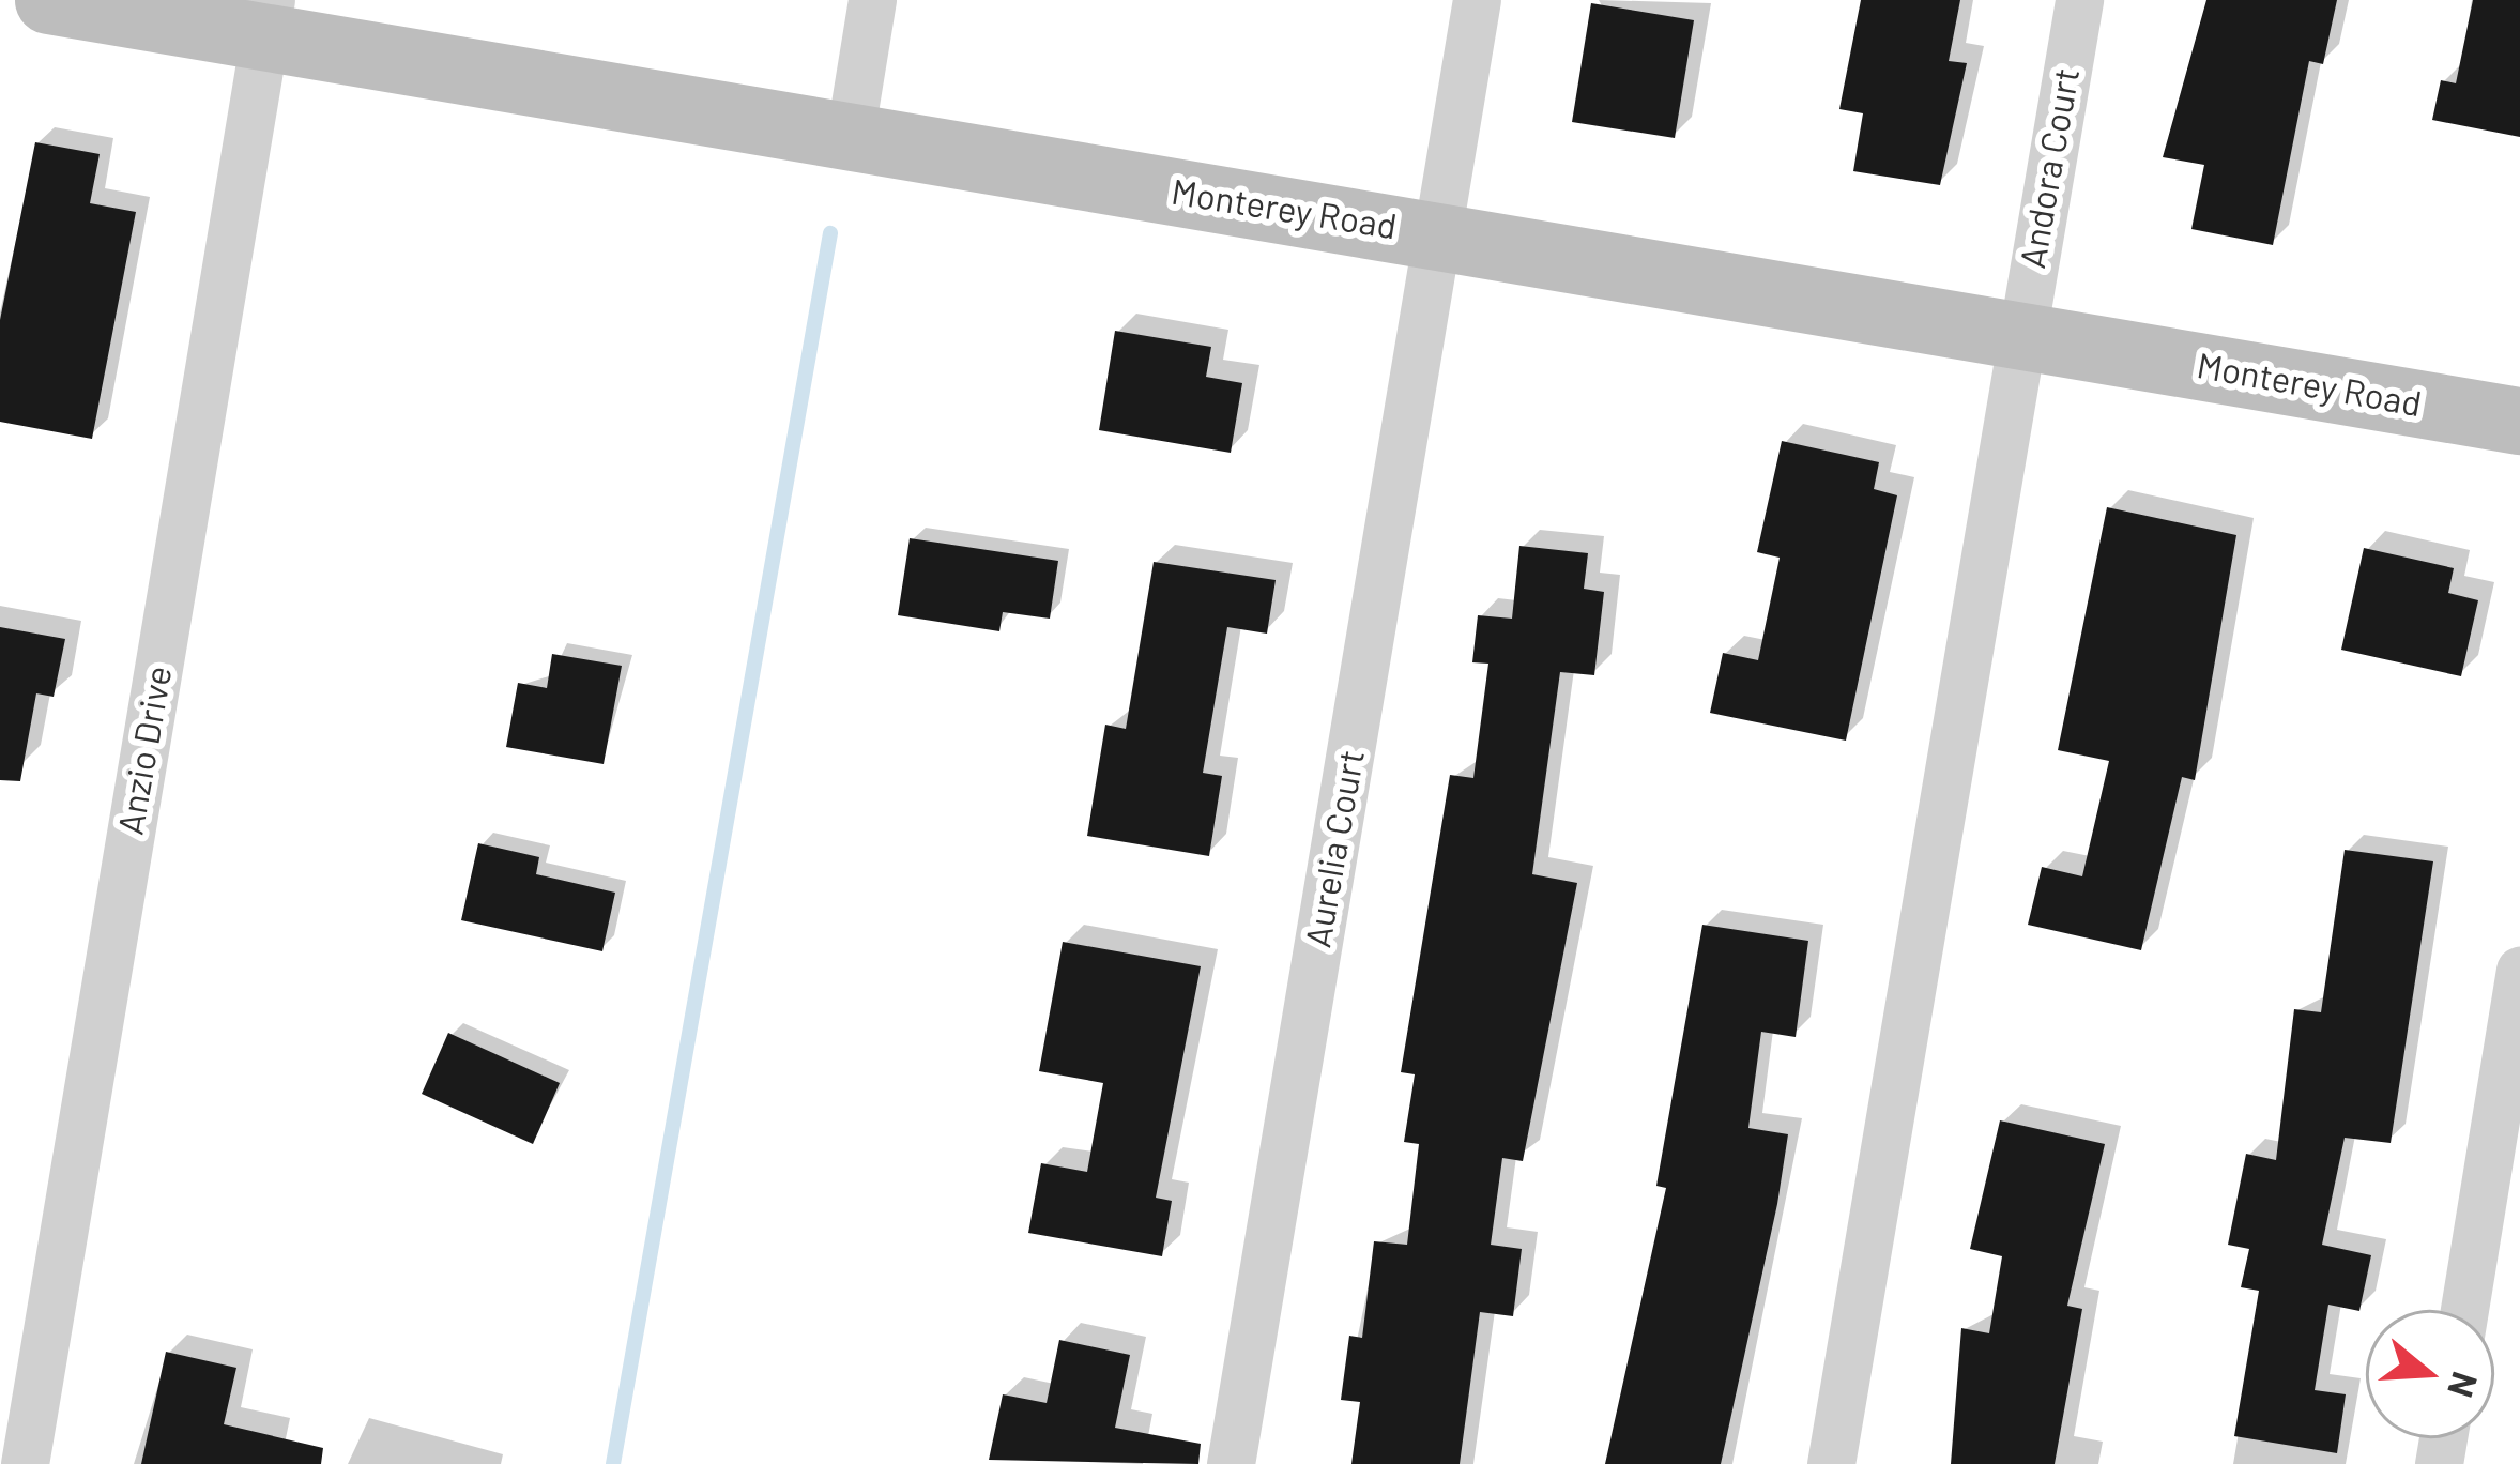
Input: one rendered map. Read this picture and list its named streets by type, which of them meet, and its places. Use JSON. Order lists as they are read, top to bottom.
{
  "streets": {
    "street": [
      "Andora Court",
      "Monterey Road",
      "Anzio Drive",
      "Aurelia Court"
    ]
  },
  "crossings": [
    ["Andora Court", "Monterey Road"],
    ["Monterey Road", "Anzio Drive"],
    ["Monterey Road", "Aurelia Court"]
  ],
  "north": "right"
}
